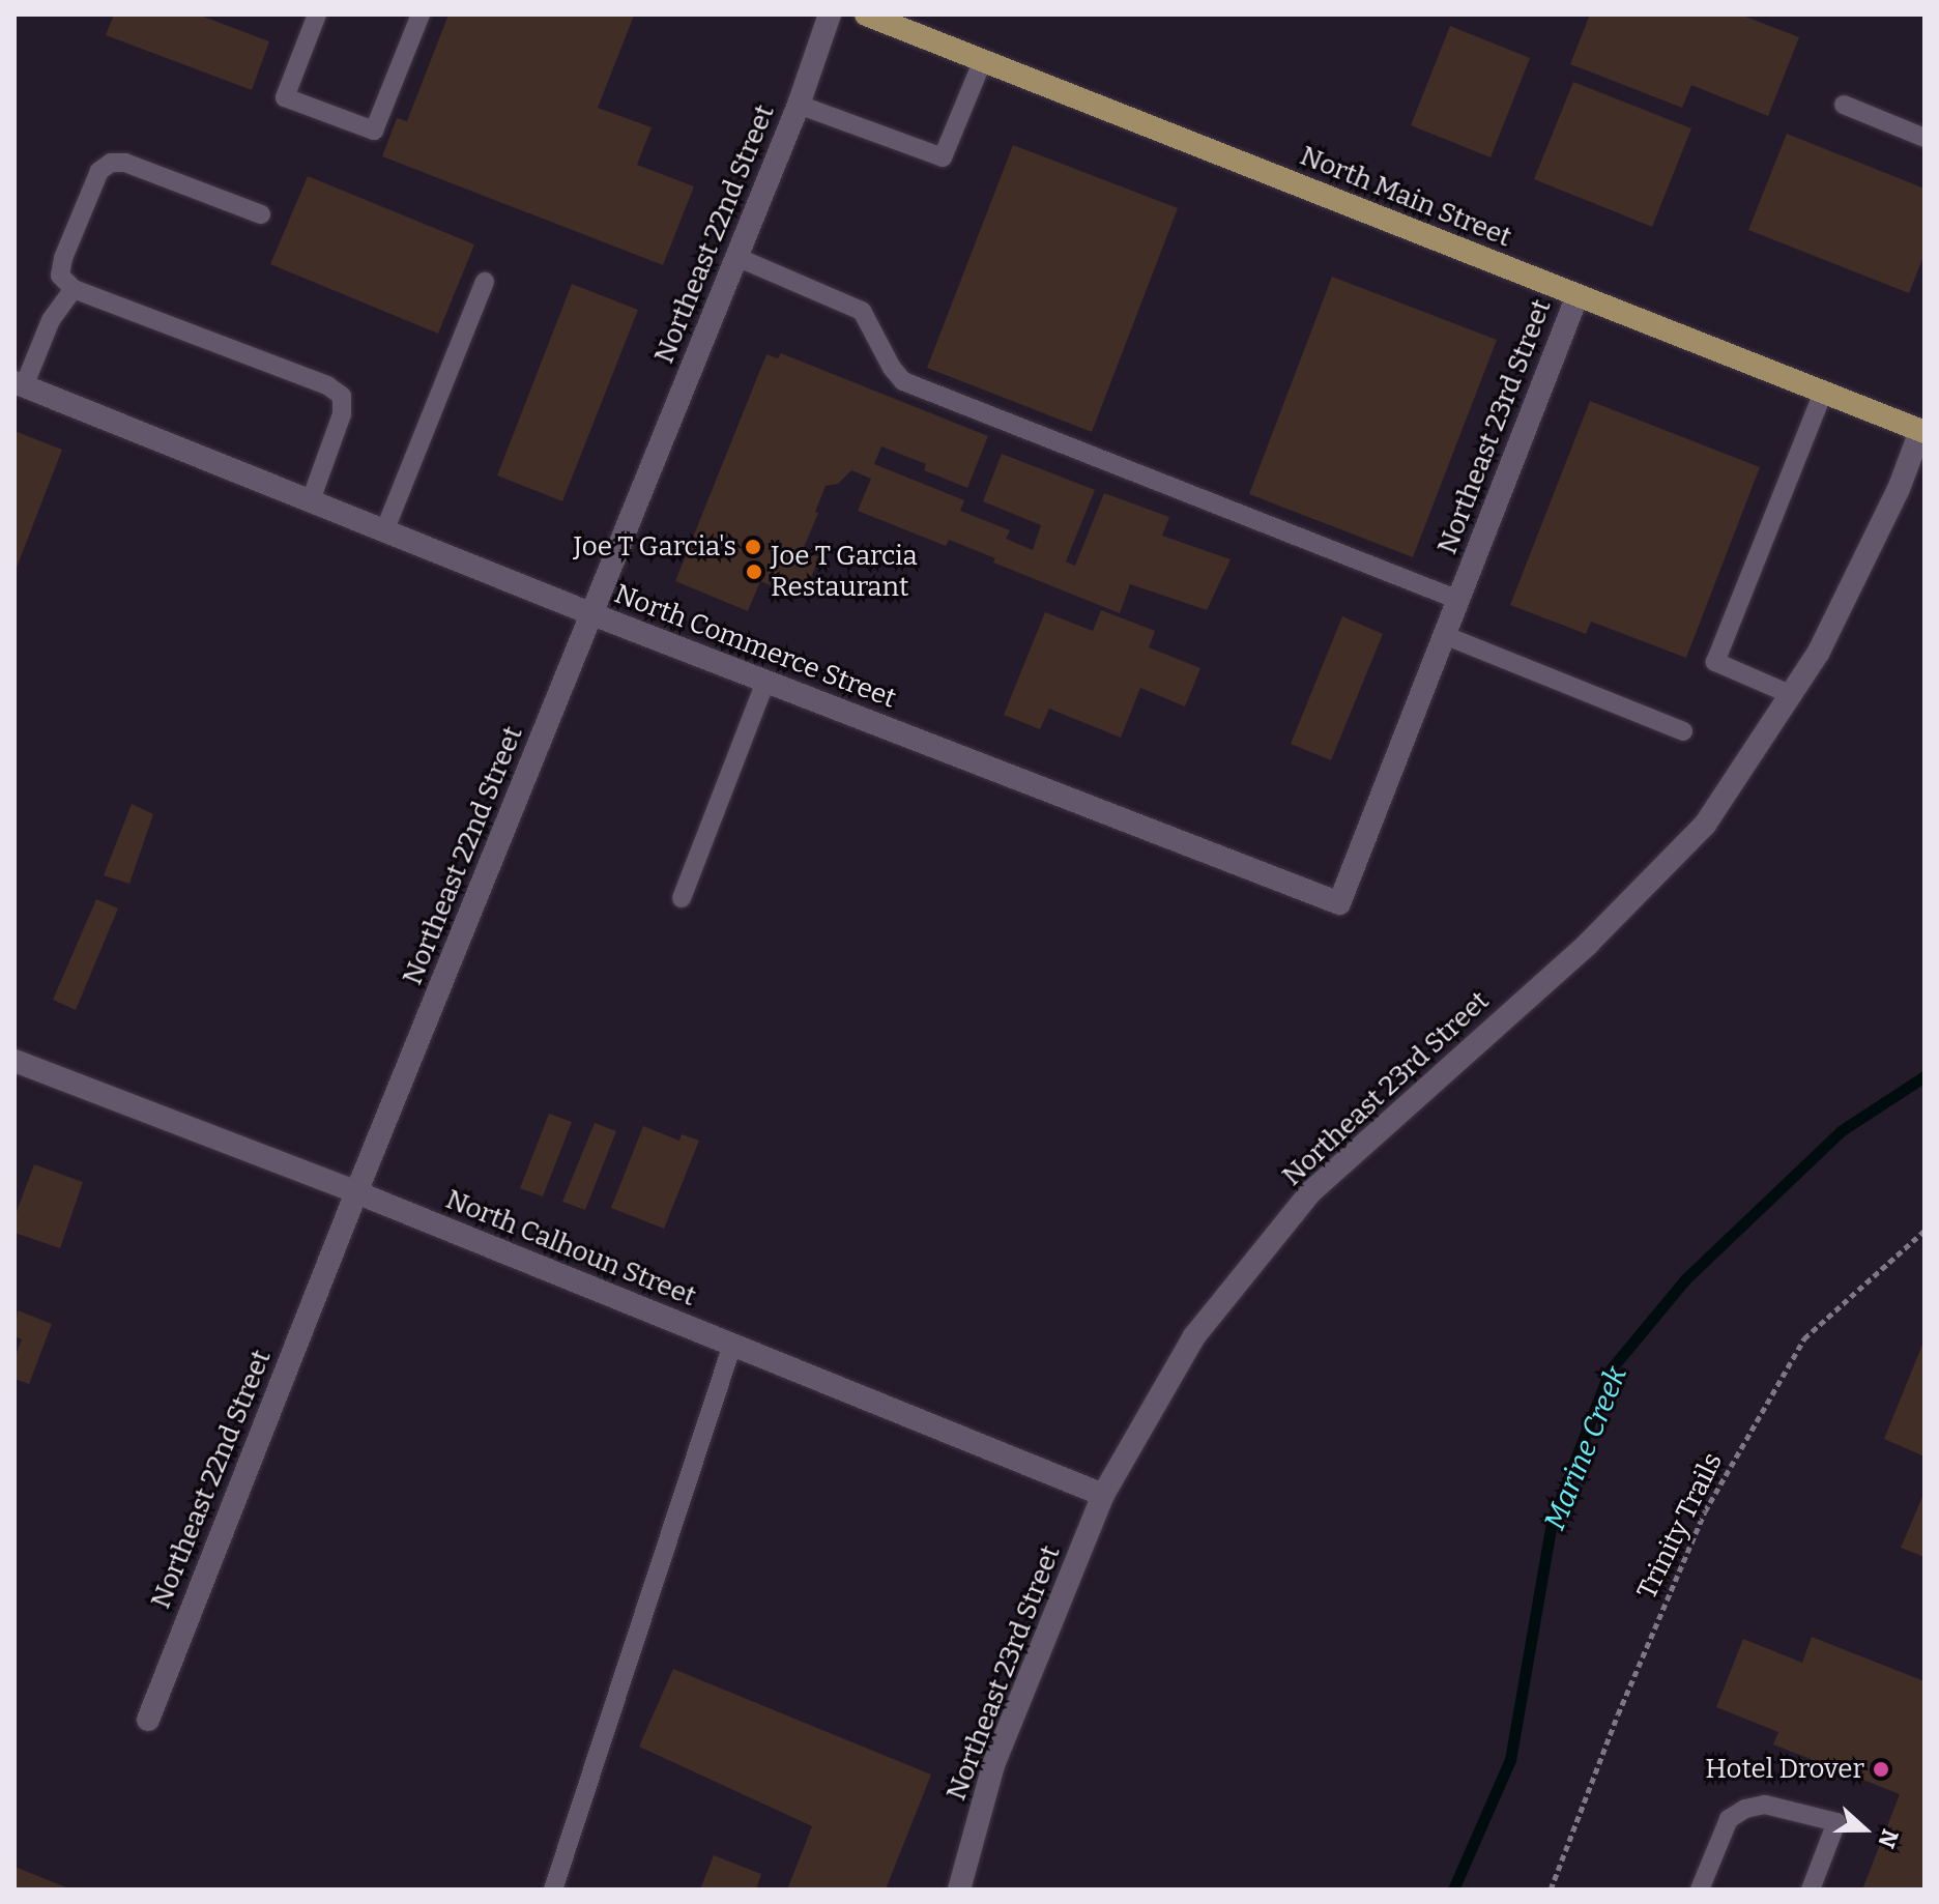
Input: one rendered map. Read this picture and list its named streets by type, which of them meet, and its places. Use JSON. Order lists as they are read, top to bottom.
{
  "streets": {
    "main road": ["North Main Street"],
    "street": [
      "Northeast 22nd Street",
      "Northeast 23rd Street",
      "North Commerce Street",
      "North Calhoun Street"
    ],
    "path": ["Trinity Trails"]
  },
  "crossings": [
    ["North Main Street", "Northeast 23rd Street"],
    ["Northeast 22nd Street", "North Commerce Street"],
    ["Northeast 22nd Street", "North Calhoun Street"],
    ["Northeast 23rd Street", "North Commerce Street"],
    ["Northeast 23rd Street", "North Calhoun Street"]
  ],
  "water": ["Marine Creek"],
  "places": ["Joe T Garcia's", "Joe T Garcia Restaurant", "Hotel Drover"],
  "north": "right"
}
